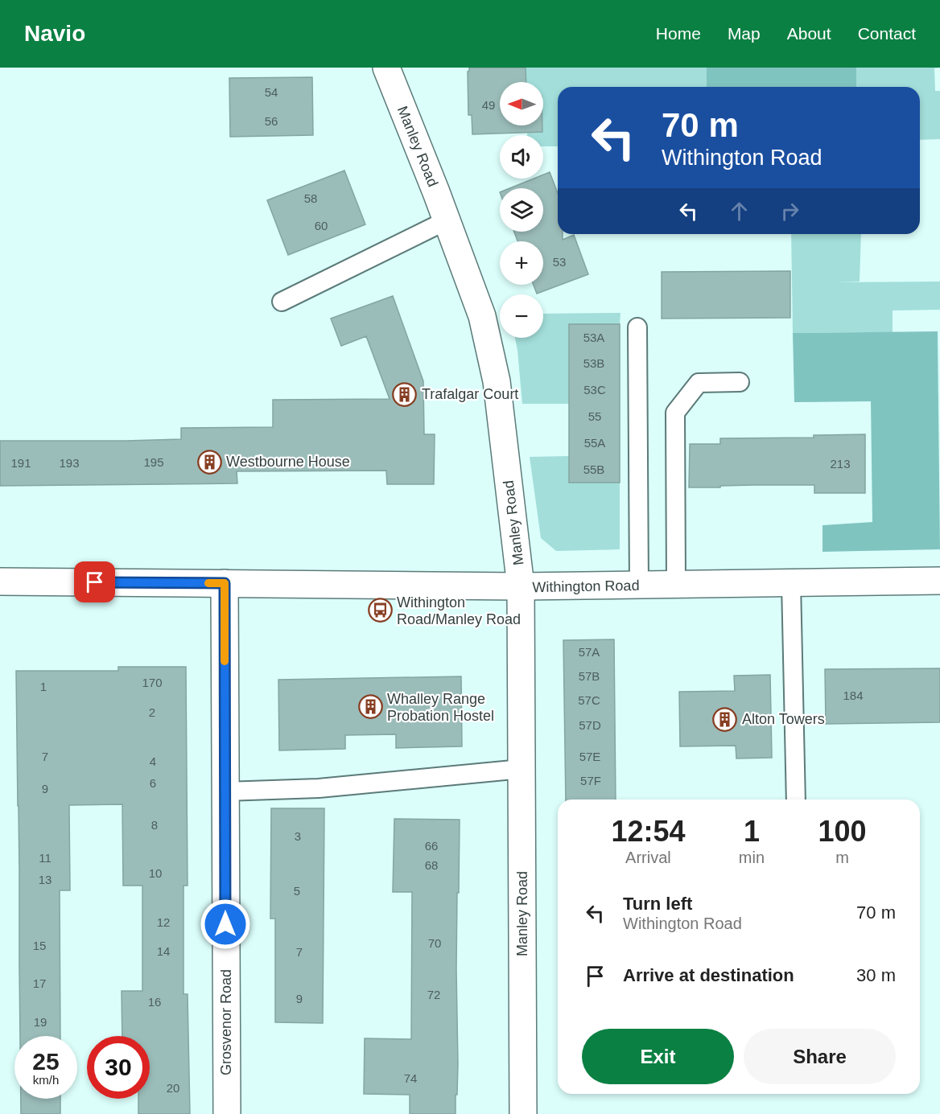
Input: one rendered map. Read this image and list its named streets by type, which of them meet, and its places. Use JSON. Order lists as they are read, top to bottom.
{
  "streets": {
    "street": ["Manley Road", "Withington Road", "Grosvenor Road"]
  },
  "crossings": [
    ["Manley Road", "Withington Road"],
    ["Withington Road", "Grosvenor Road"]
  ],
  "places": {
    "building": [
      "Trafalgar Court",
      "Westbourne House",
      "Whalley Range Probation Hostel",
      "Alton Towers"
    ],
    "bus stop": ["Withington Road/Manley Road"]
  },
  "house_numbers": [
    "54",
    "49",
    "56",
    "58",
    "60",
    "53",
    "53A",
    "53B",
    "53C",
    "55",
    "55A",
    "195",
    "191",
    "193",
    "213",
    "55B",
    "57A",
    "57B",
    "170",
    "1",
    "184",
    "57C",
    "2",
    "57D",
    "7",
    "57E",
    "4",
    "57F",
    "6",
    "9",
    "8",
    "3",
    "66",
    "11",
    "68",
    "10",
    "13",
    "5",
    "12",
    "70",
    "15",
    "14",
    "7",
    "17",
    "72",
    "9",
    "16",
    "19",
    "74",
    "20"
  ],
  "north": "left",
  "page": {
    "header": "Navio",
    "nav": [
      "Home",
      "Map",
      "About",
      "Contact"
    ],
    "map_buttons": ["+", "−"],
    "turn": ["70 m", "Withington Road"],
    "eta": [
      "12:54",
      "Arrival",
      "1",
      "min",
      "100",
      "m"
    ],
    "list": [
      {
        "name": "Turn left",
        "note": "Withington Road",
        "value": "70 m"
      },
      {
        "name": "Arrive at destination",
        "value": "30 m"
      }
    ],
    "buttons": ["Exit", "Share"],
    "speed": "25 km/h",
    "limit": "30"
  }
}
